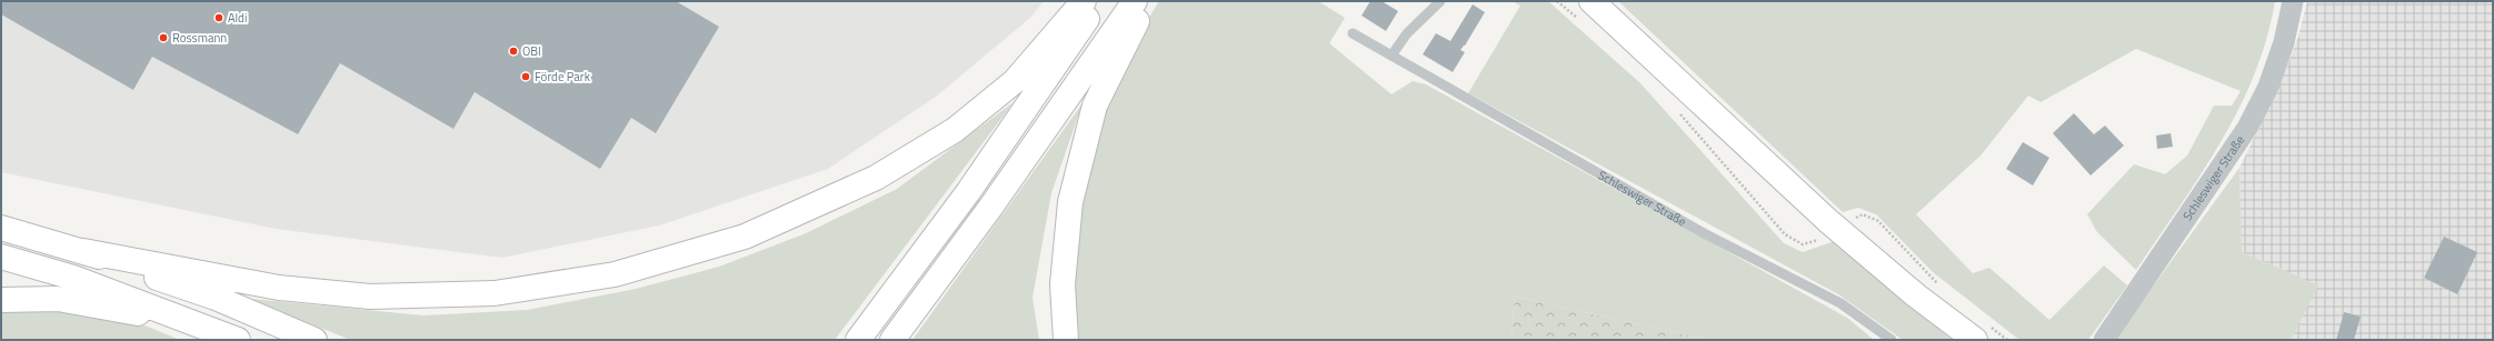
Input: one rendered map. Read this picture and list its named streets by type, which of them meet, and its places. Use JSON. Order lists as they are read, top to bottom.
{
  "streets": {
    "street": ["Schleswiger Straße"]
  },
  "places": [
    "Aldi",
    "Rossmann",
    "OBI",
    "Förde Park"
  ]
}
